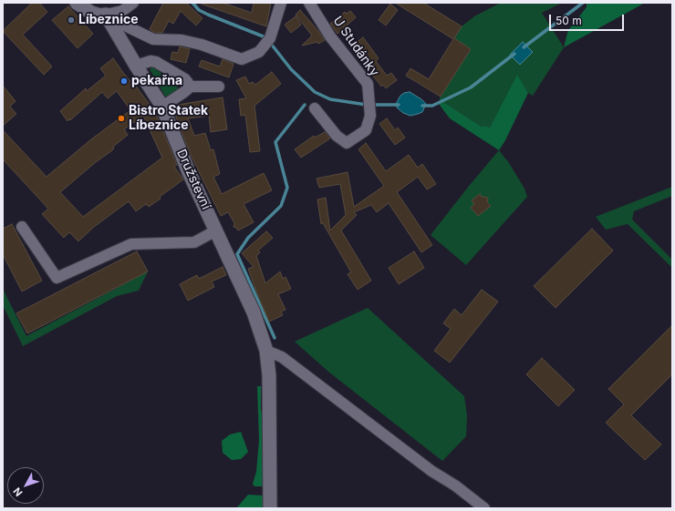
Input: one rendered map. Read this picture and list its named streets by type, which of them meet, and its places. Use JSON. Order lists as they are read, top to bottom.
{
  "streets": {
    "street": ["U Studánky", "Družstevní"]
  },
  "places": ["Líbeznice", "pekařna", "Bistro Statek Líbeznice"],
  "scale_bar": "50 m",
  "north": "bottom left"
}
